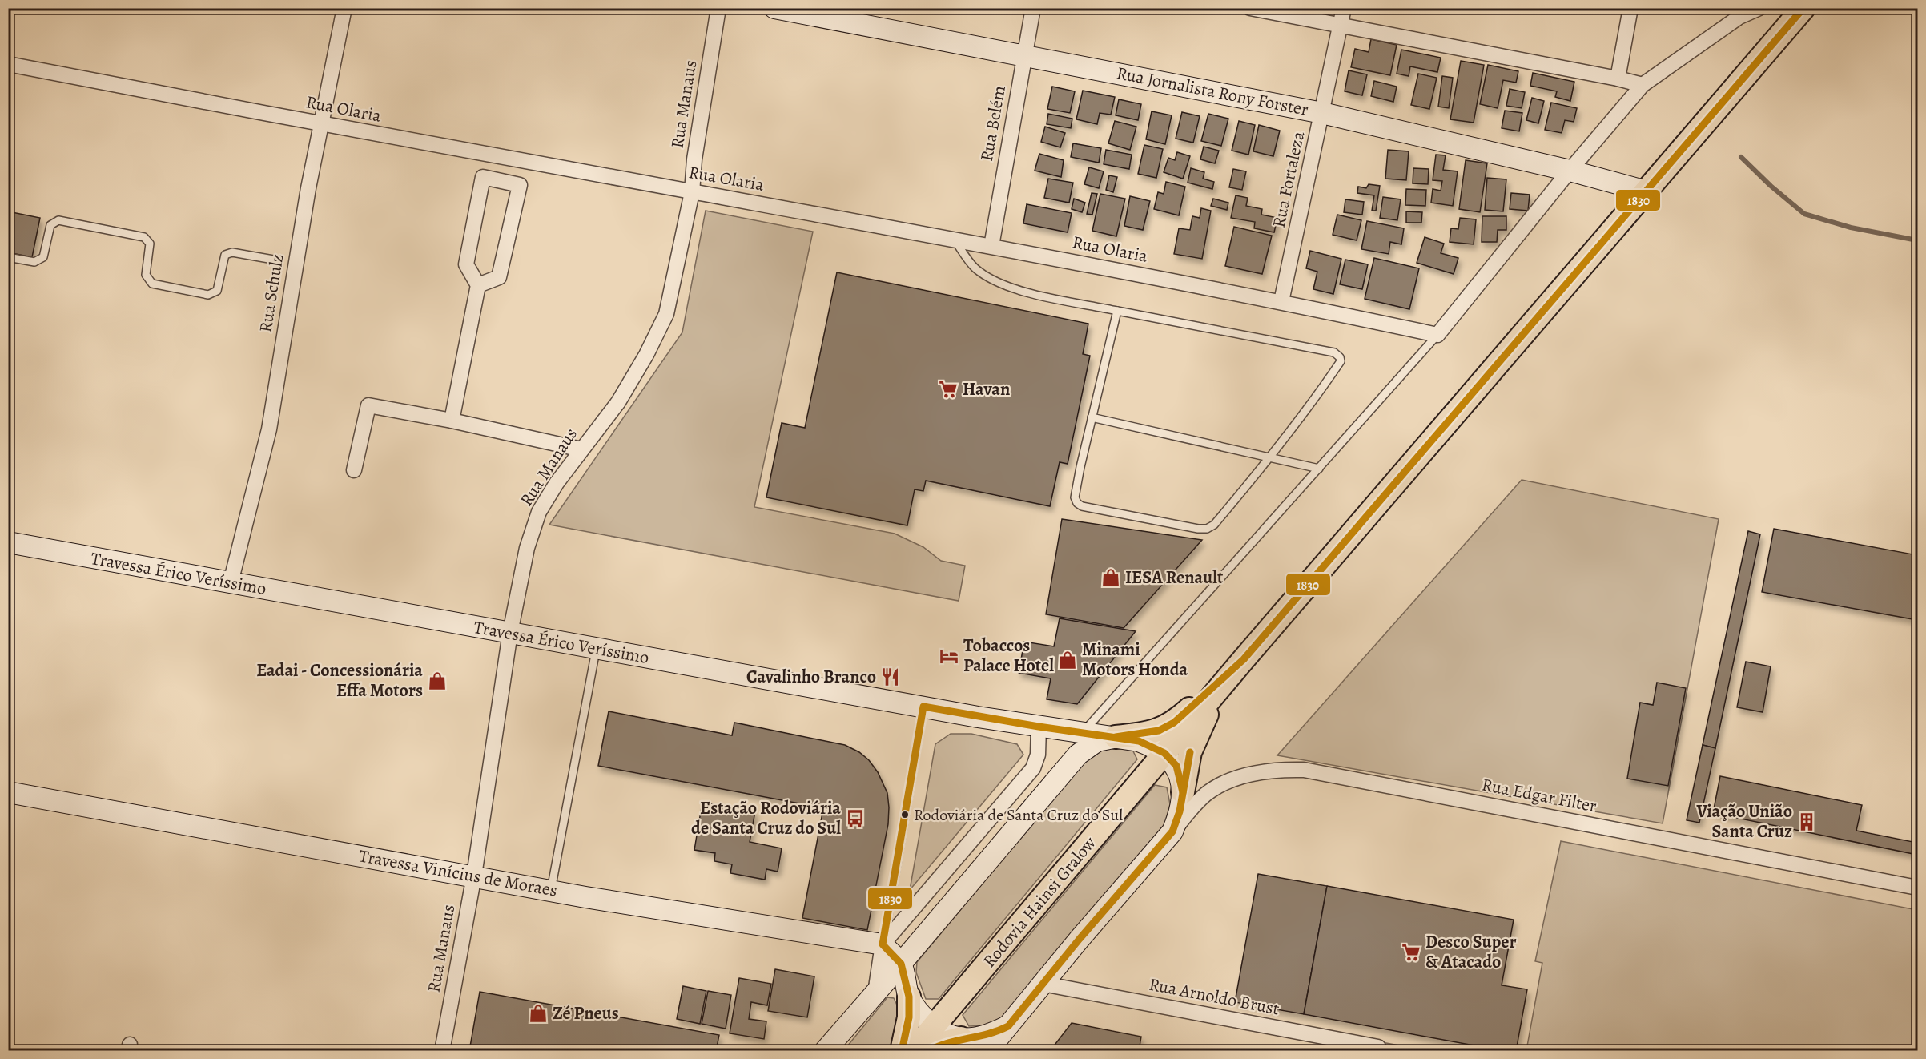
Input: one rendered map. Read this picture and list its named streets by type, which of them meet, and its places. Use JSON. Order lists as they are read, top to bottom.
{
  "streets": {
    "main road": ["Rodovia Hainsi Gralow"],
    "street": [
      "Rua Jornalista Rony Forster",
      "Rua Manaus",
      "Rua Olaria",
      "Rua Belém",
      "Rua Fortaleza",
      "Rua Schulz",
      "Travessa Érico Veríssimo",
      "Rua Edgar Filter",
      "Travessa Vinícius de Moraes",
      "Rua Arnoldo Brust"
    ]
  },
  "crossings": [
    ["Rua Jornalista Rony Forster", "Rua Belém"],
    ["Rua Jornalista Rony Forster", "Rua Fortaleza"],
    ["Rua Jornalista Rony Forster", "Rodovia Hainsi Gralow"],
    ["Rua Manaus", "Rua Olaria"],
    ["Rua Manaus", "Travessa Érico Veríssimo"],
    ["Rua Manaus", "Travessa Vinícius de Moraes"],
    ["Rua Olaria", "Rua Belém"],
    ["Rua Olaria", "Rua Fortaleza"],
    ["Rua Olaria", "Rua Schulz"],
    ["Rua Schulz", "Travessa Érico Veríssimo"],
    ["Travessa Érico Veríssimo", "Rodovia Hainsi Gralow"]
  ],
  "places": {
    "supermarket": ["Havan", "Desco Super & Atacado"],
    "shop": [
      "IESA Renault",
      "Minami Motors Honda",
      "Eadai - Concessionária Effa Motors",
      "Zé Pneus"
    ],
    "hotel": ["Tobaccos Palace Hotel"],
    "restaurant": ["Cavalinho Branco"],
    "other": ["Rodoviária de Santa Cruz do Sul"],
    "bus stop": ["Estação Rodoviária de Santa Cruz do Sul"],
    "building": ["Viação União Santa Cruz"]
  },
  "lines": ["transit line 1830"]
}
